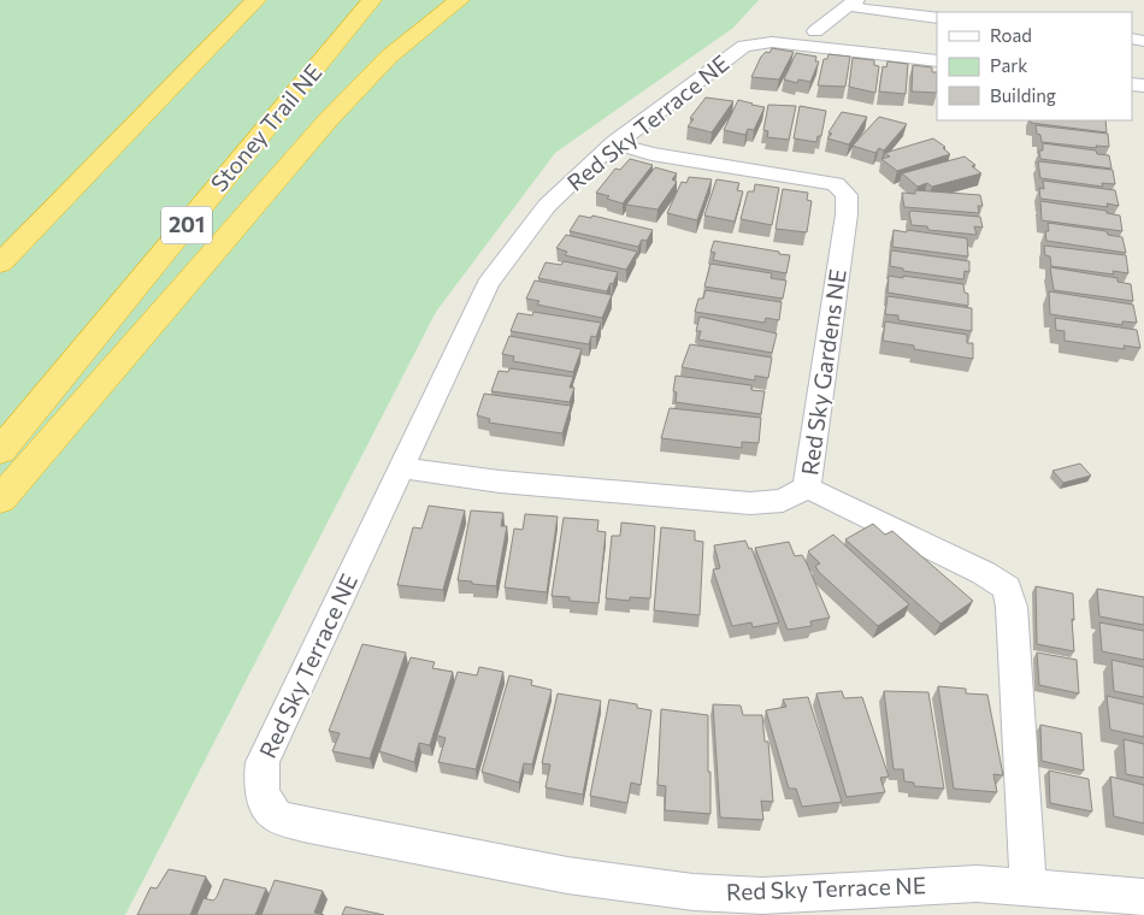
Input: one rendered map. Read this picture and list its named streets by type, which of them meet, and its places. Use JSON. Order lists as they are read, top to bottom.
{
  "streets": {
    "highway": ["Stoney Trail NE", "201"],
    "street": ["Red Sky Terrace NE", "Red Sky Gardens NE"]
  },
  "crossings": [
    ["Red Sky Terrace NE", "Red Sky Gardens NE"]
  ],
  "legend": ["Road", "Park", "Building"]
}
